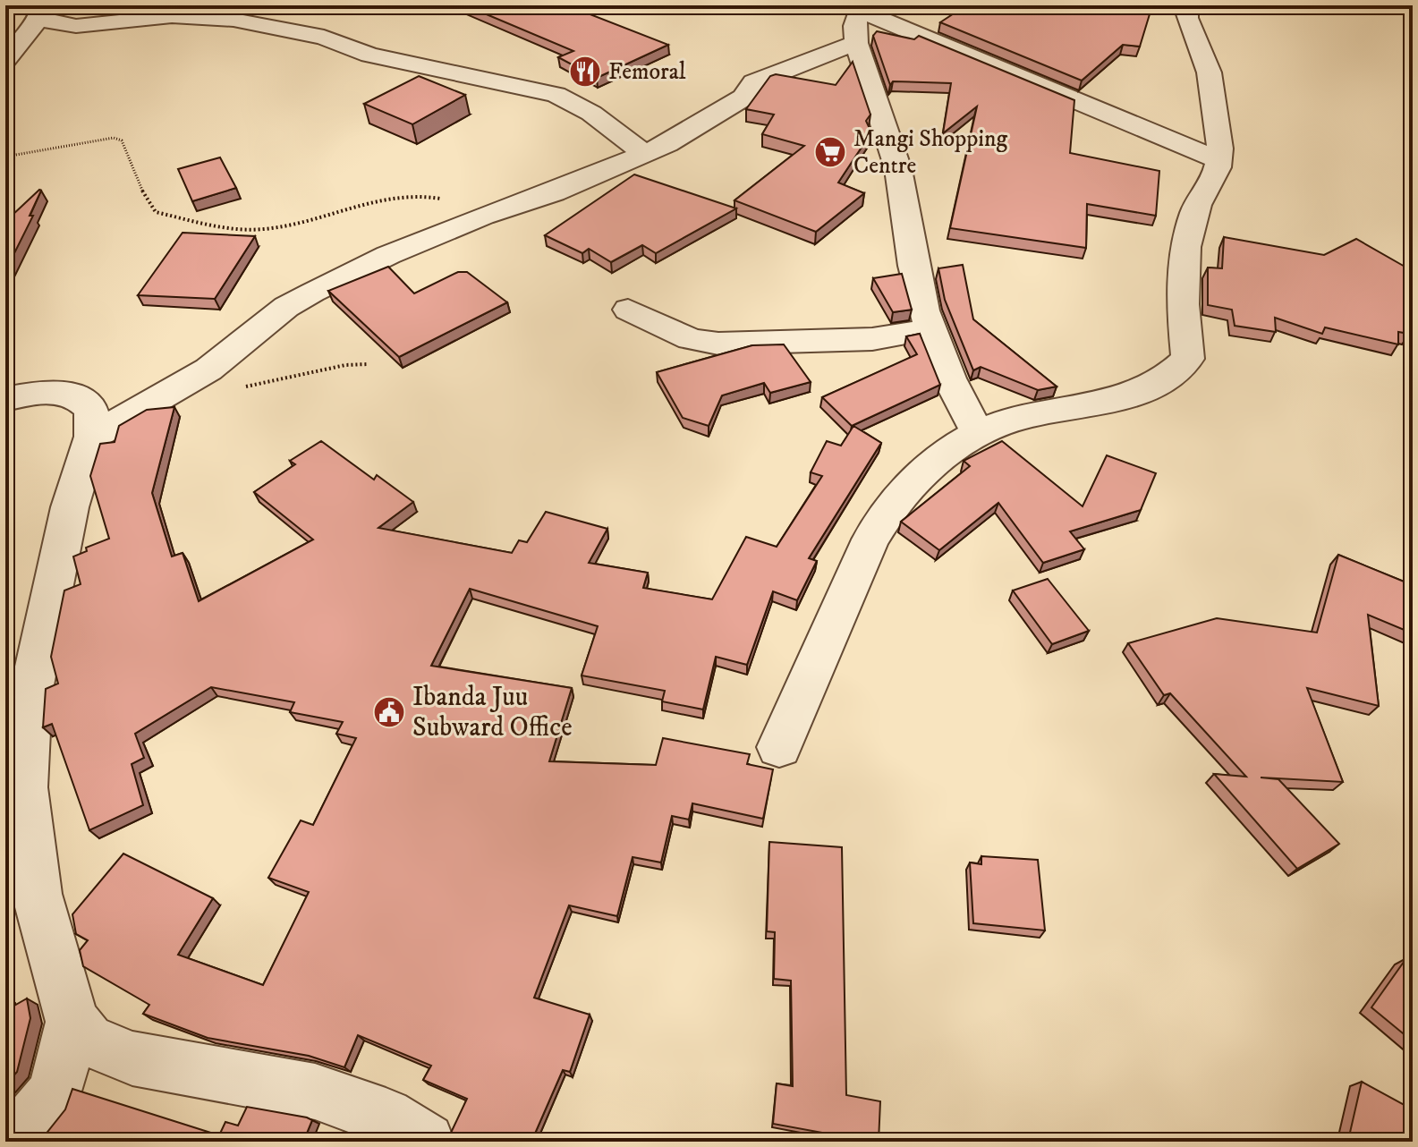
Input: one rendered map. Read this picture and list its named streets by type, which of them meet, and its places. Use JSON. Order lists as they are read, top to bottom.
{
  "places": {
    "restaurant": ["Femoral"],
    "supermarket": ["Mangi Shopping Centre"],
    "public building": ["Ibanda Juu Subward Office"]
  }
}
